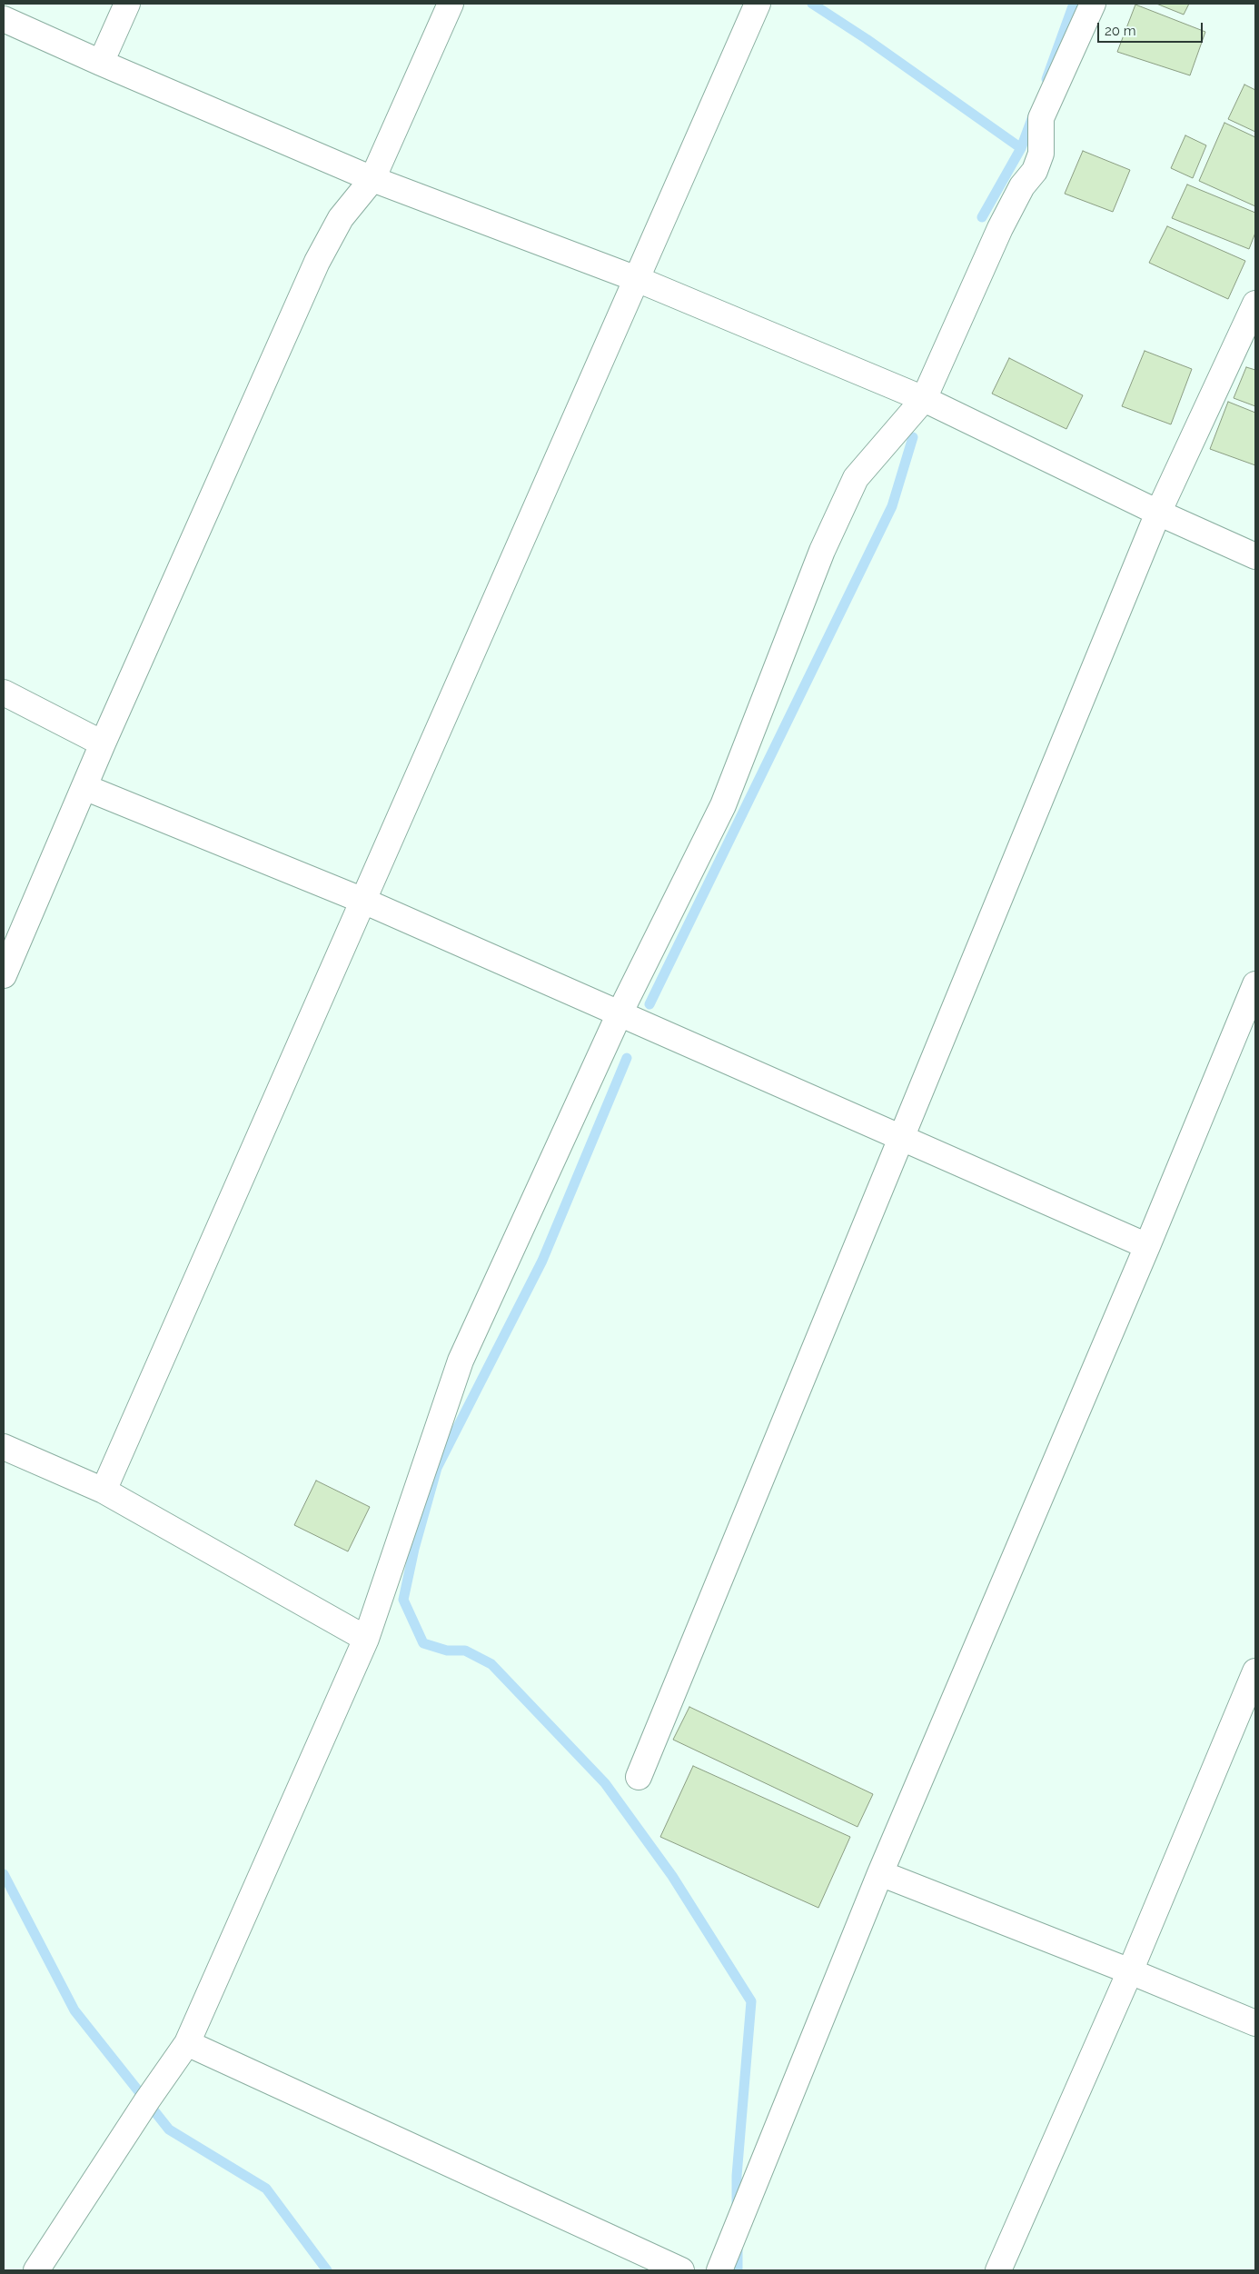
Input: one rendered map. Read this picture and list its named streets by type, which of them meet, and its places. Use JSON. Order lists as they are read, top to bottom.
{
  "scale_bar": "20 m"
}
